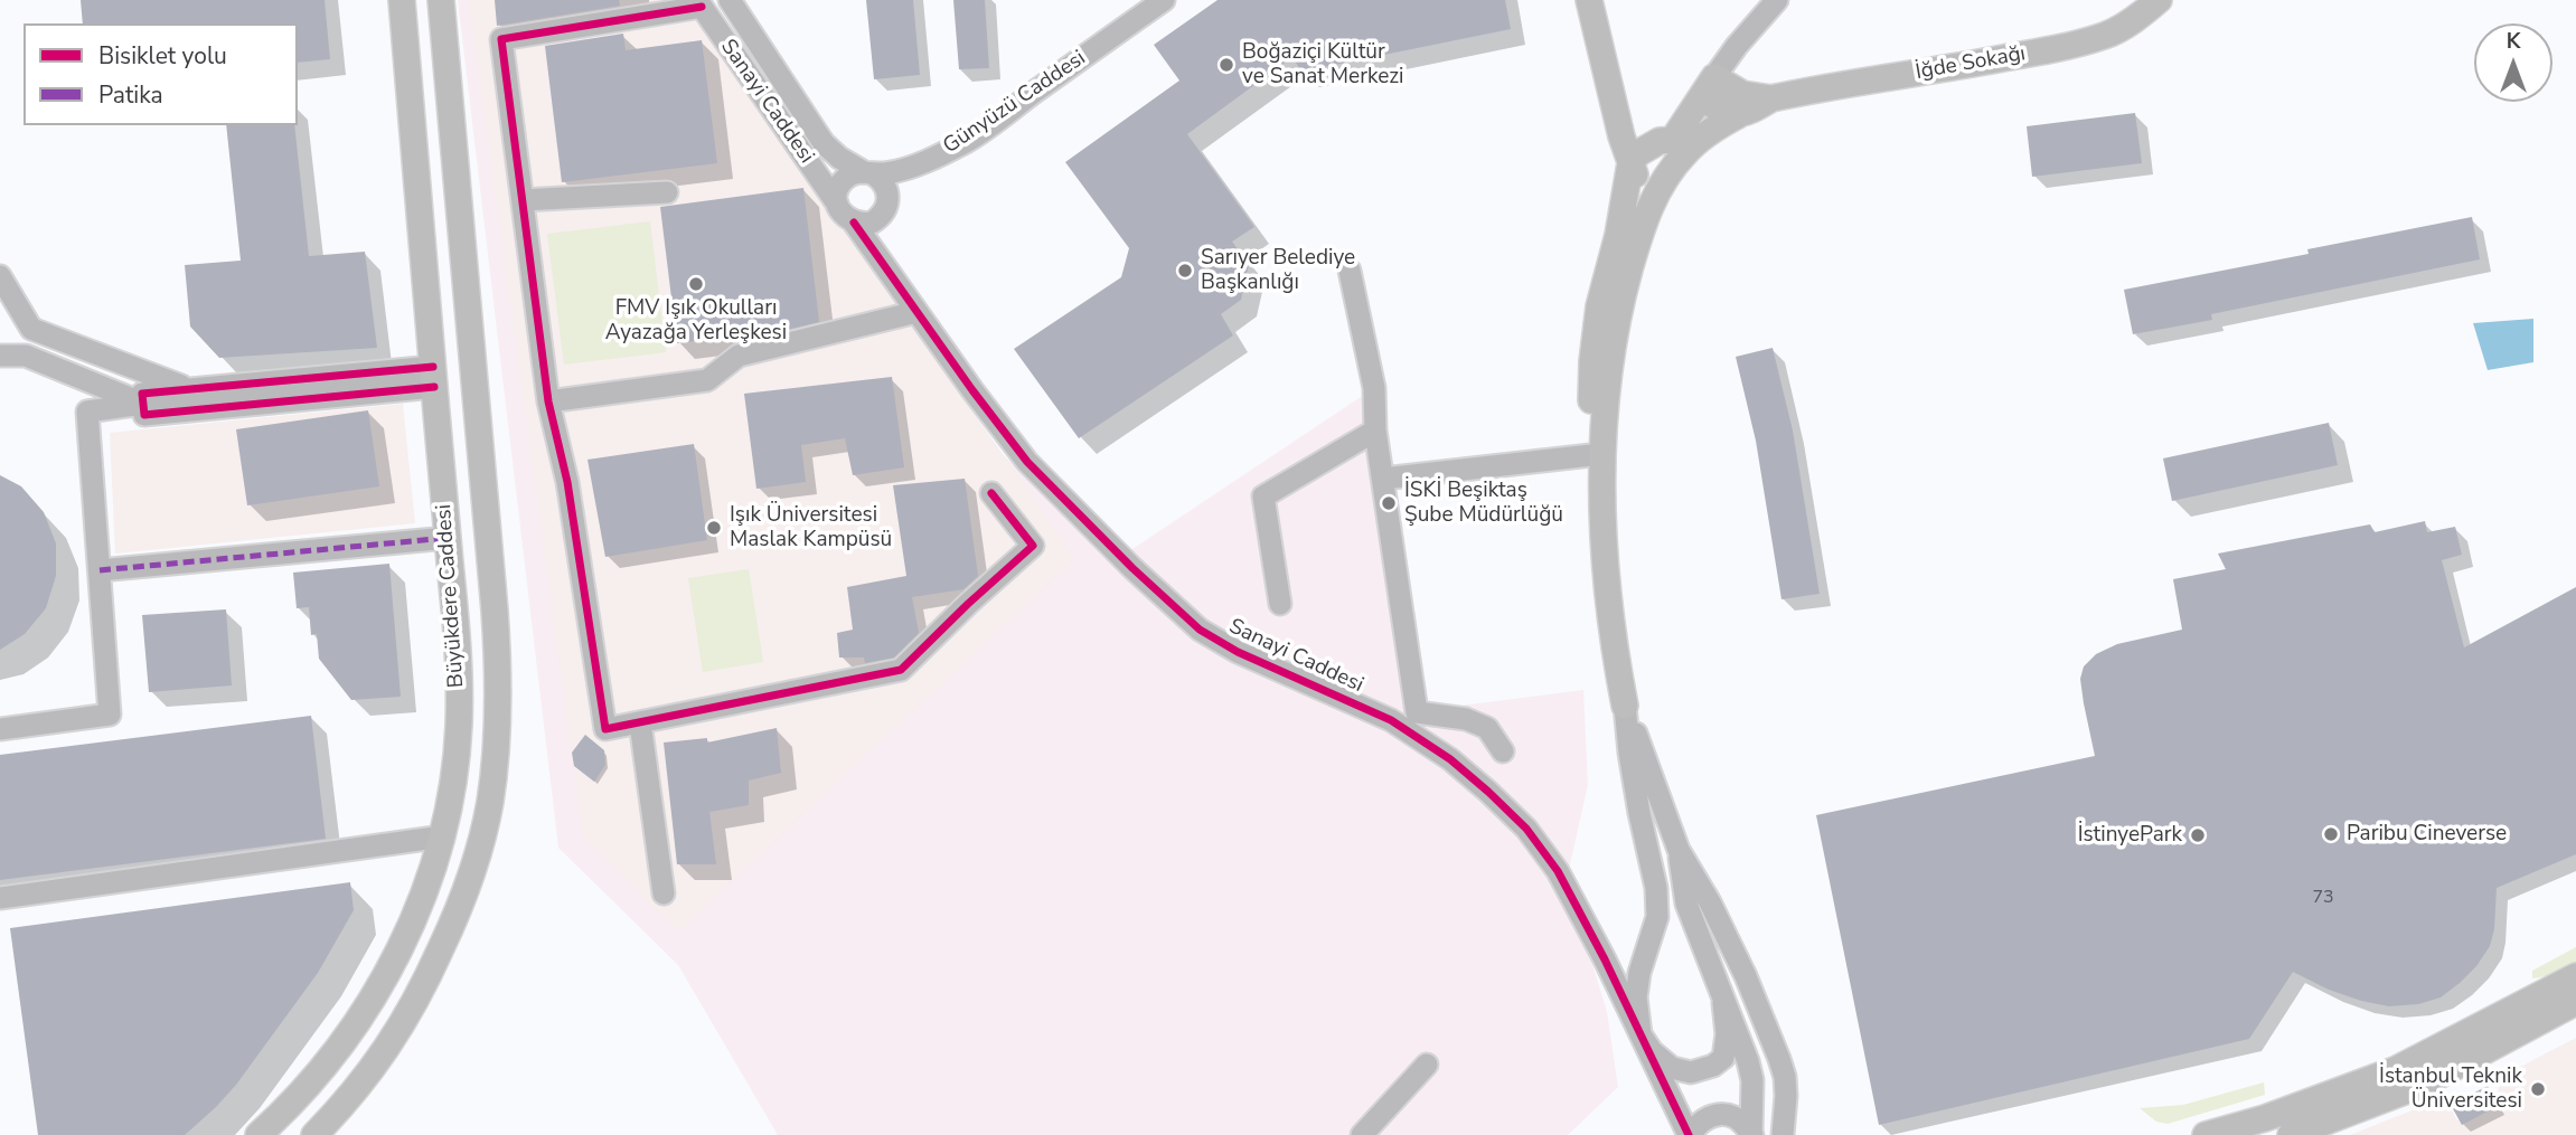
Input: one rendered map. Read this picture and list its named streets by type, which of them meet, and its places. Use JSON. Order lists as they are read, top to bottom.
{
  "streets": {
    "main road": ["İğde Sokağı", "Büyükdere Caddesi"],
    "street": ["Sanayi Caddesi", "Günyüzü Caddesi"]
  },
  "places": [
    "Boğaziçi Kültür ve Sanat Merkezi",
    "Sarıyer Belediye Başkanlığı",
    "FMV Işık Okulları Ayazağa Yerleşkesi",
    "İSKİ Beşiktaş Şube Müdürlüğü",
    "Işık Üniversitesi Maslak Kampüsü",
    "Paribu Cineverse",
    "İstinyePark",
    "İstanbul Teknik Üniversitesi"
  ],
  "house_numbers": ["73"],
  "legend": ["Bisiklet yolu", "Patika"],
  "north": "top"
}
